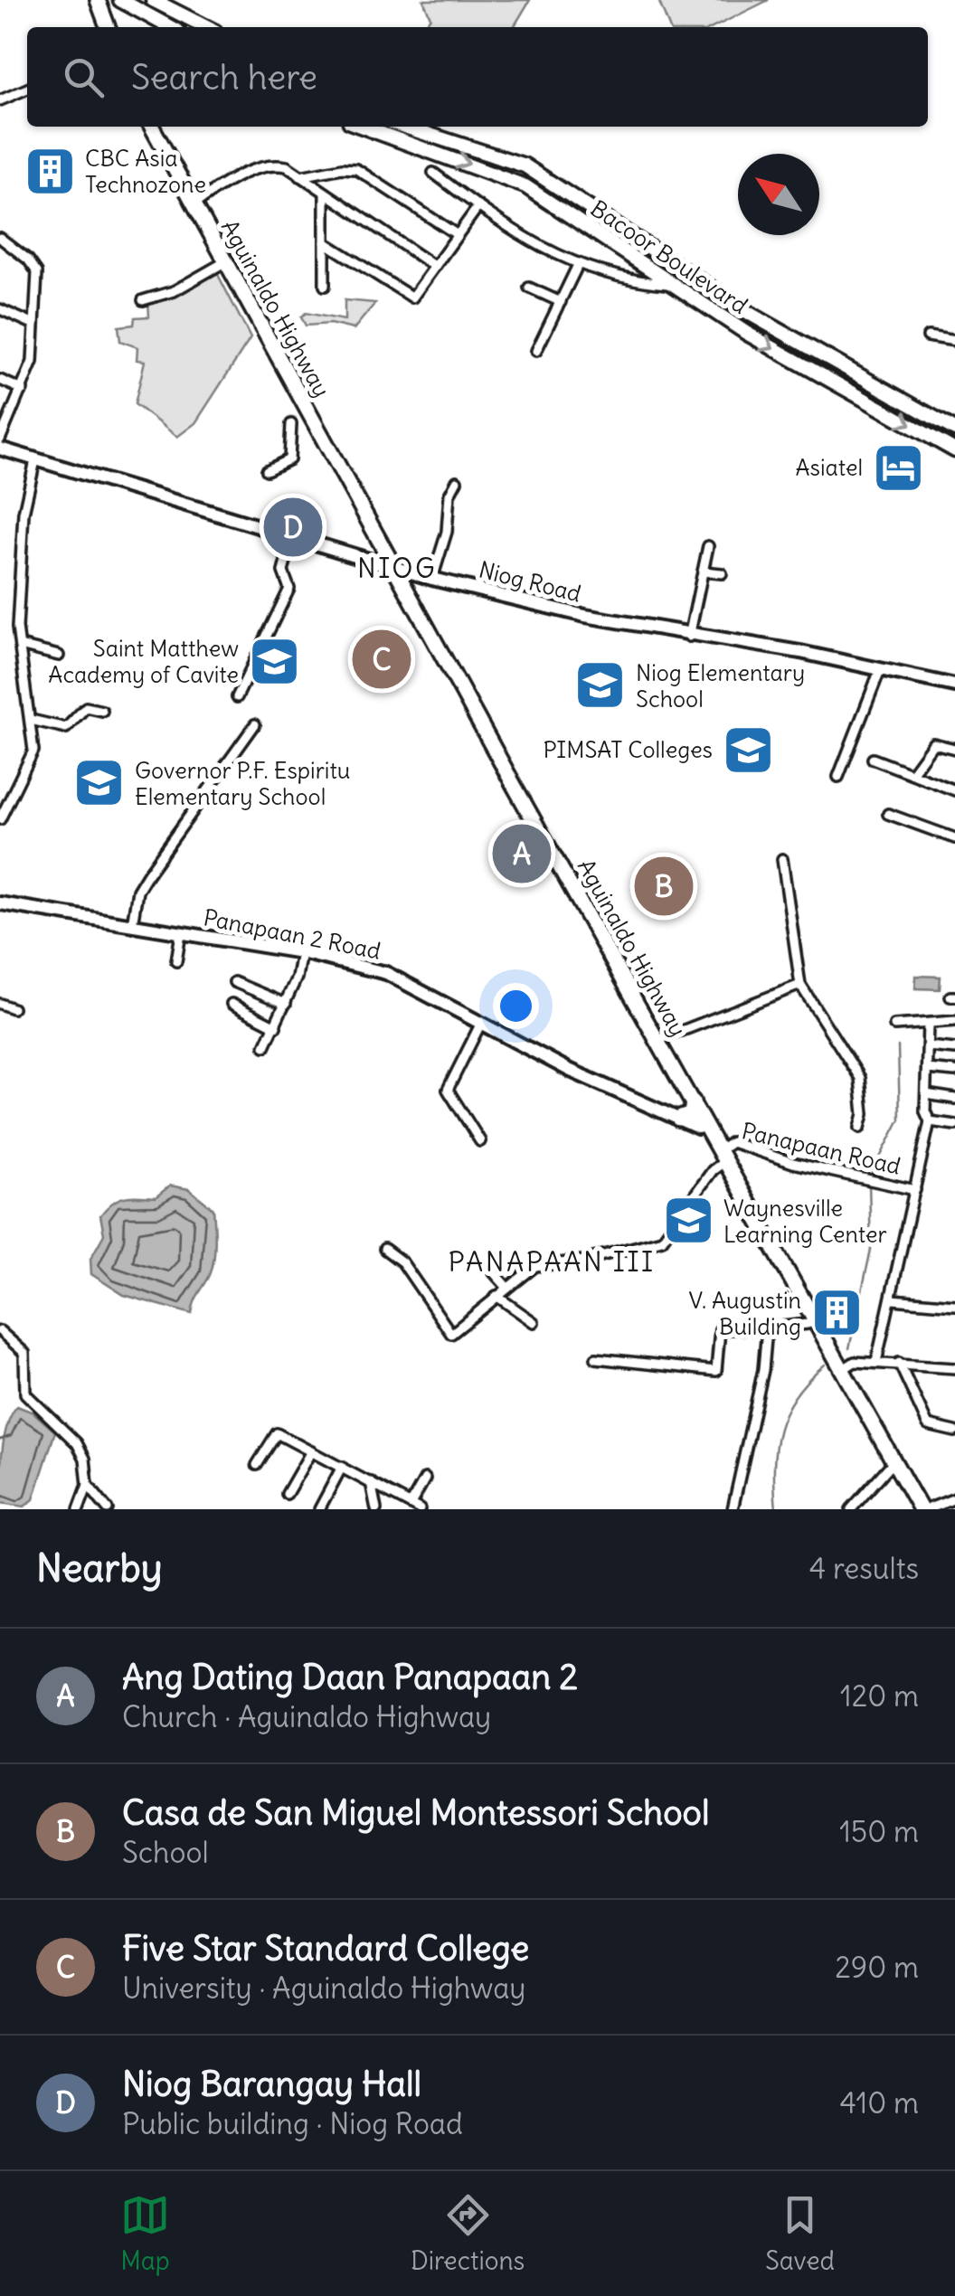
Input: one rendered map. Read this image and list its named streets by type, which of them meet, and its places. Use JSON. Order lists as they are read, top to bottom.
{
  "streets": {
    "highway": ["Aguinaldo Highway"],
    "main road": ["Bacoor Boulevard"],
    "street": ["Niog Road", "Panapaan 2 Road", "Panapaan Road"]
  },
  "crossings": [
    ["Aguinaldo Highway", "Niog Road"],
    ["Aguinaldo Highway", "Panapaan 2 Road"],
    ["Aguinaldo Highway", "Panapaan Road"]
  ],
  "districts": ["NIOG", "PANAPAAN III"],
  "places": {
    "building": ["CBC Asia Technozone", "V. Augustin Building"],
    "hotel": ["Asiatel"],
    "school or university": [
      "Saint Matthew Academy of Cavite",
      "Niog Elementary School",
      "PIMSAT Colleges",
      "Governor P.F. Espiritu Elementary School",
      "Waynesville Learning Center"
    ]
  },
  "north": "top left",
  "page": {
    "search": "Search here",
    "pins": [
      "D",
      "C",
      "A",
      "B"
    ],
    "heading": ["Nearby", "4 results"],
    "list": [
      {
        "mark": "A",
        "name": "Ang Dating Daan Panapaan 2",
        "note": "Church · Aguinaldo Highway",
        "value": "120 m"
      },
      {
        "mark": "B",
        "name": "Casa de San Miguel Montessori School",
        "note": "School",
        "value": "150 m"
      },
      {
        "mark": "C",
        "name": "Five Star Standard College",
        "note": "University · Aguinaldo Highway",
        "value": "290 m"
      },
      {
        "mark": "D",
        "name": "Niog Barangay Hall",
        "note": "Public building · Niog Road",
        "value": "410 m"
      }
    ],
    "nav": ["Map", "Directions", "Saved"]
  }
}
